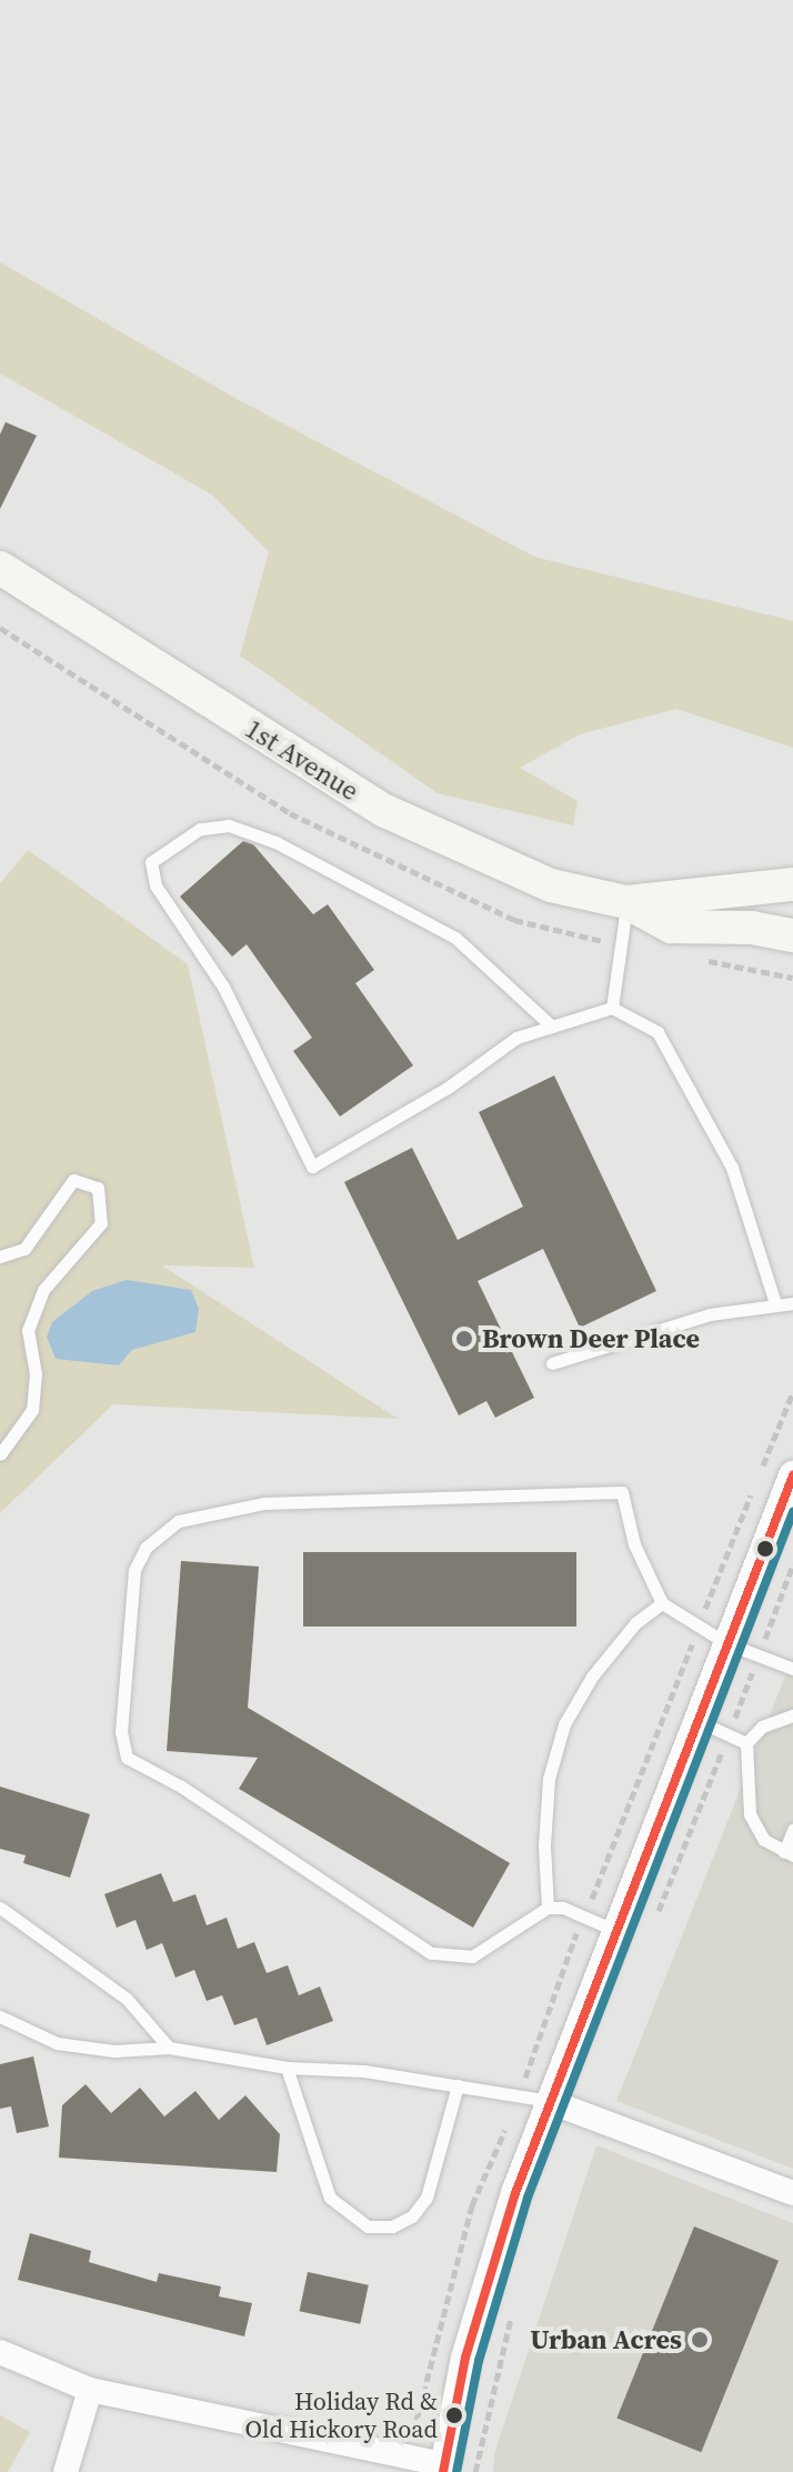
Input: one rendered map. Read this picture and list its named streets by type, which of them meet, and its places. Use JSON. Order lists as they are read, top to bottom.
{
  "streets": {
    "main road": ["1st Avenue"]
  },
  "places": ["Brown Deer Place", "Urban Acres", "Holiday Rd & Old Hickory Road"]
}
